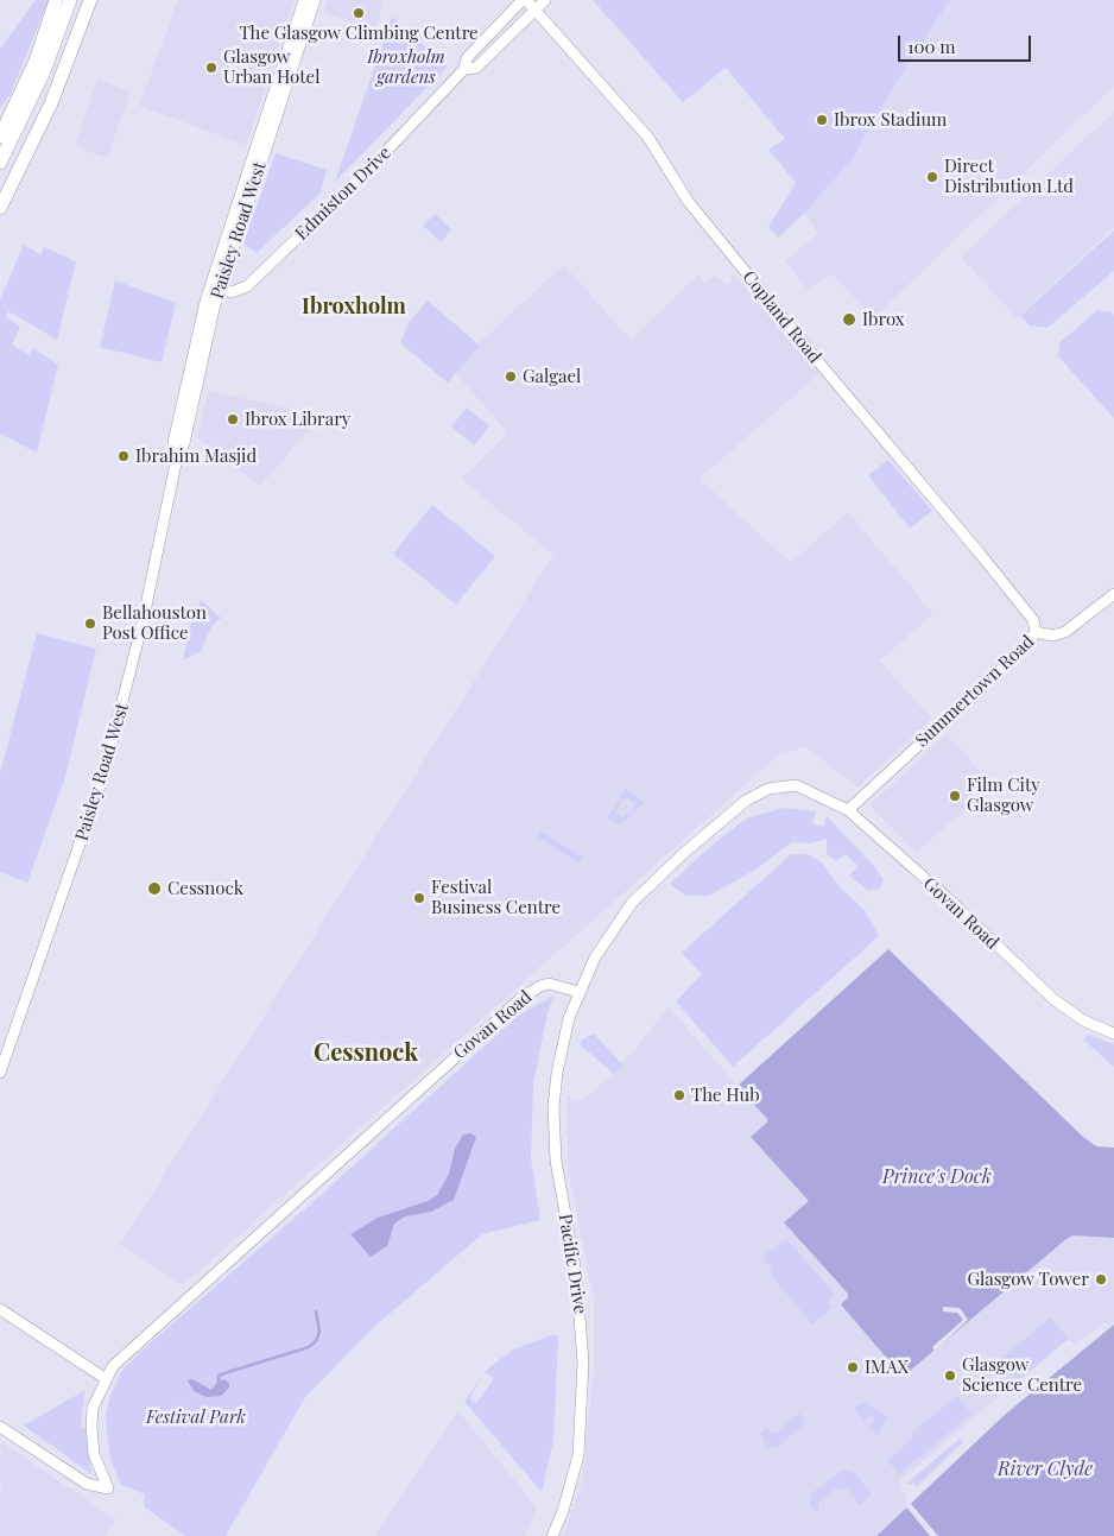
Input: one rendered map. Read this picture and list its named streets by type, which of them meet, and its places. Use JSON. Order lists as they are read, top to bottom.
{
  "streets": {
    "street": [
      "Edmiston Drive",
      "Paisley Road West",
      "Copland Road",
      "Summertown Road",
      "Govan Road",
      "Pacific Drive"
    ]
  },
  "crossings": [
    ["Edmiston Drive", "Paisley Road West"],
    ["Edmiston Drive", "Copland Road"],
    ["Copland Road", "Summertown Road"],
    ["Summertown Road", "Govan Road"],
    ["Govan Road", "Pacific Drive"]
  ],
  "districts": ["Ibroxholm", "Cessnock"],
  "water": ["Prince's Dock", "River Clyde"],
  "parks": ["Ibroxholm gardens", "Festival Park"],
  "places": [
    "The Glasgow Climbing Centre",
    "Glasgow Urban Hotel",
    "Ibrox Stadium",
    "Direct Distribution Ltd",
    "Ibrox",
    "Galgael",
    "Ibrox Library",
    "Ibrahim Masjid",
    "Bellahouston Post Office",
    "Film City Glasgow",
    "Cessnock",
    "Festival Business Centre",
    "The Hub",
    "Glasgow Tower",
    "IMAX",
    "Glasgow Science Centre"
  ],
  "scale_bar": "100 m"
}
